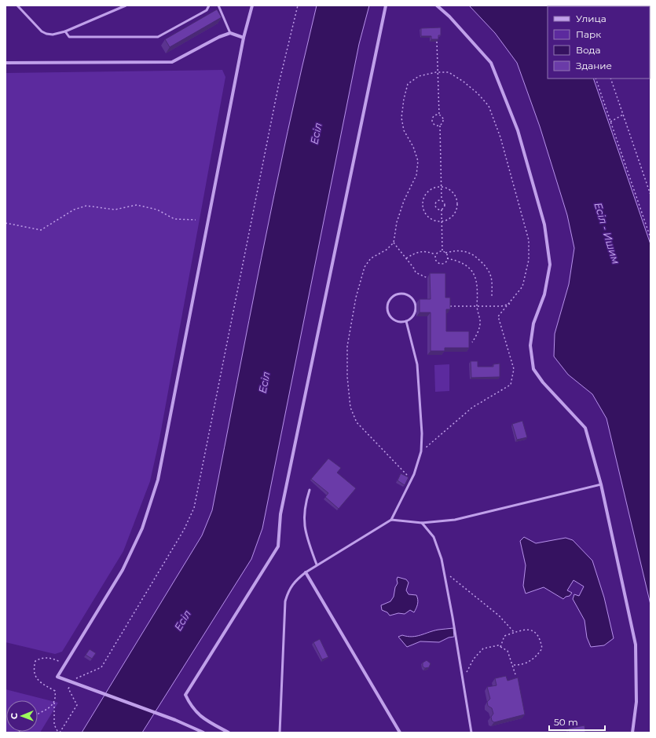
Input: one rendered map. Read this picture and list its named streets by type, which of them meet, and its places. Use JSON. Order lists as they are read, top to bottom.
{
  "water": ["Есіл", "Есіл - Ишим"],
  "legend": [
    "Улица",
    "Парк",
    "Вода",
    "Здание"
  ],
  "scale_bar": "50 m",
  "north": "left"
}
